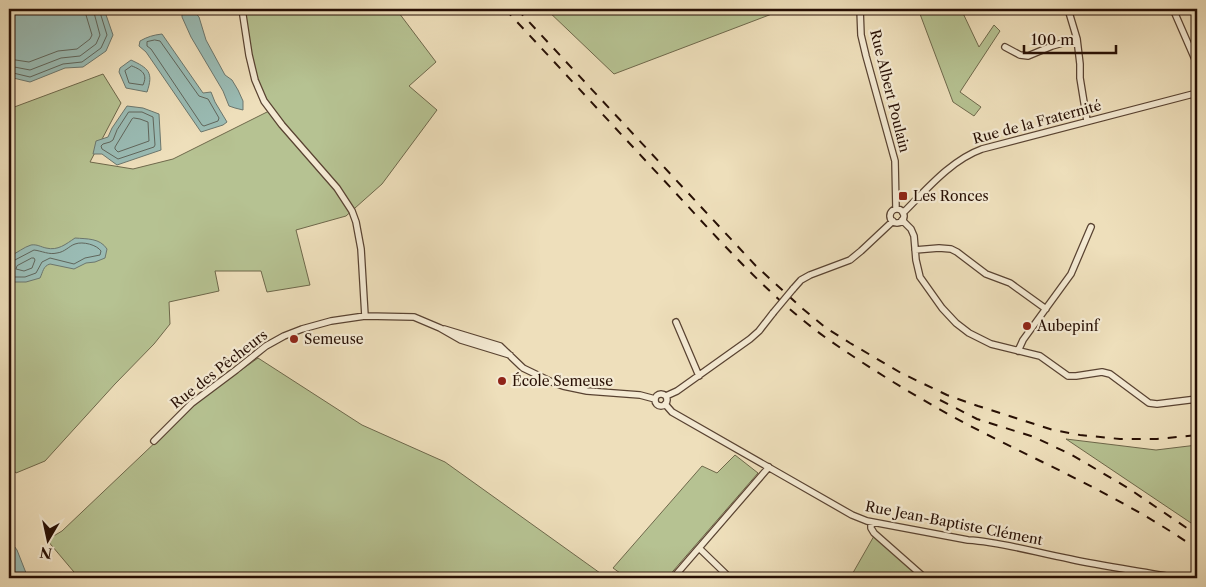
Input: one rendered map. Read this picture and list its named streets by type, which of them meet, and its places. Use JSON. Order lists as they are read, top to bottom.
{
  "streets": {
    "street": [
      "Rue Albert Poulain",
      "Rue de la Fraternité",
      "Rue des Pêcheurs",
      "Rue Jean-Baptiste Clément"
    ]
  },
  "crossings": [
    ["Rue Albert Poulain", "Rue de la Fraternité"],
    ["Rue des Pêcheurs", "Rue Jean-Baptiste Clément"]
  ],
  "places": {
    "transit": ["Les Ronces"],
    "other": ["Aubepinf", "Semeuse", "École Semeuse"]
  },
  "scale_bar": "100 m",
  "north": "bottom"
}
